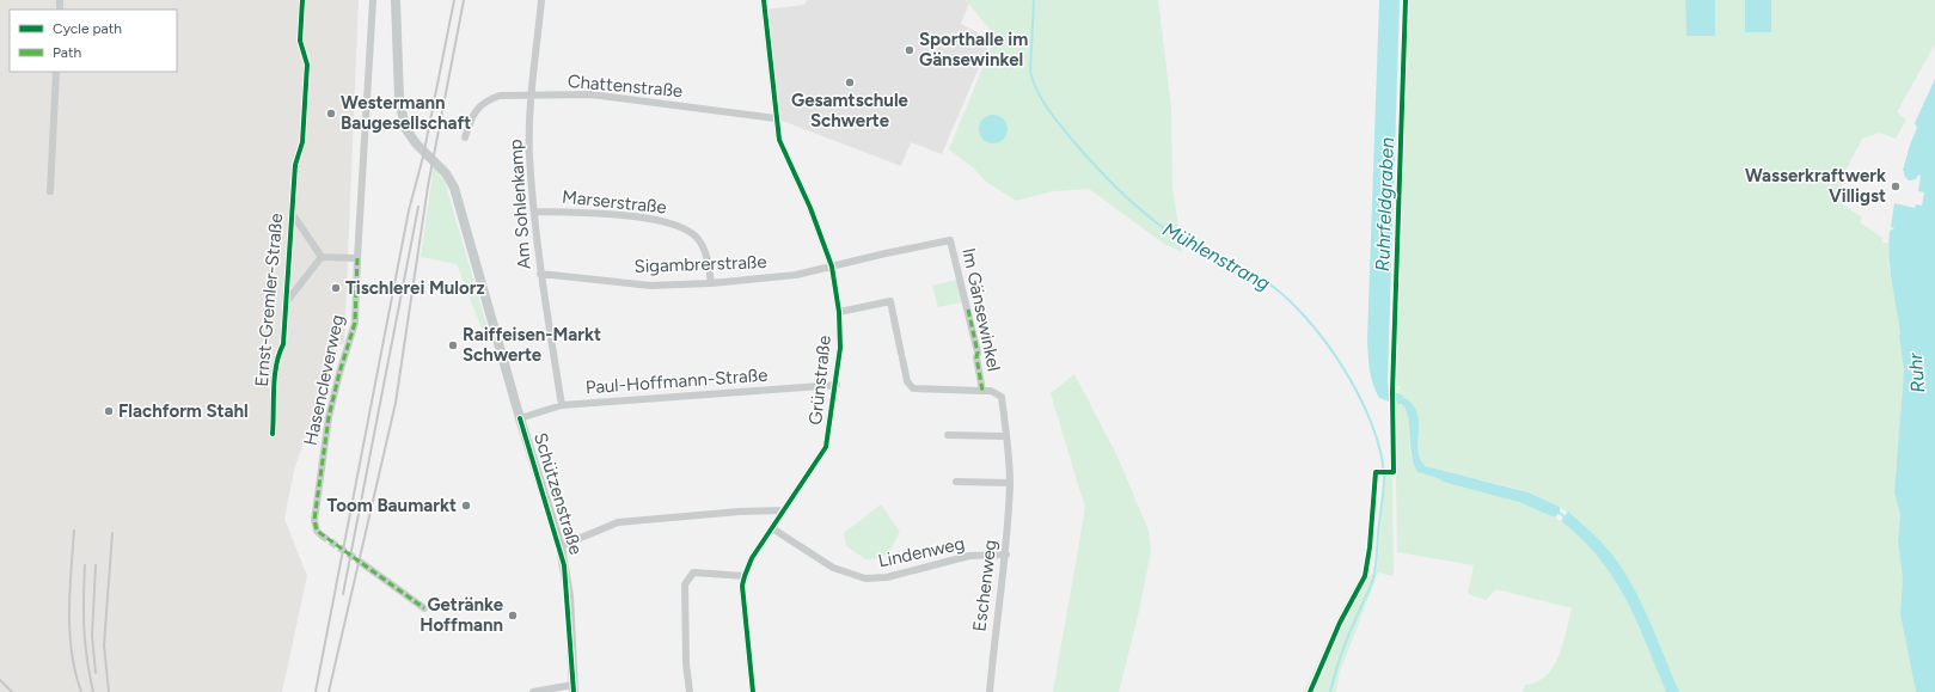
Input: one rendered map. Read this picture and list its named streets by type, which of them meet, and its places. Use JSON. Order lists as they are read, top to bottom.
{
  "streets": {
    "main road": ["Schützenstraße"],
    "street": [
      "Chattenstraße",
      "Marserstraße",
      "Am Sohlenkamp",
      "Sigambrerstraße",
      "Ernst-Gremler-Straße",
      "Im Gänsewinkel",
      "Hasencleverweg",
      "Grünstraße",
      "Paul-Hoffmann-Straße",
      "Lindenweg",
      "Eschenweg"
    ]
  },
  "crossings": [
    ["Chattenstraße", "Am Sohlenkamp"],
    ["Chattenstraße", "Grünstraße"],
    ["Marserstraße", "Am Sohlenkamp"],
    ["Marserstraße", "Sigambrerstraße"],
    ["Am Sohlenkamp", "Sigambrerstraße"],
    ["Am Sohlenkamp", "Paul-Hoffmann-Straße"],
    ["Sigambrerstraße", "Im Gänsewinkel"],
    ["Sigambrerstraße", "Grünstraße"],
    ["Im Gänsewinkel", "Grünstraße"],
    ["Im Gänsewinkel", "Eschenweg"],
    ["Grünstraße", "Paul-Hoffmann-Straße"],
    ["Grünstraße", "Lindenweg"],
    ["Grünstraße", "Eschenweg"],
    ["Paul-Hoffmann-Straße", "Schützenstraße"],
    ["Lindenweg", "Eschenweg"]
  ],
  "water": ["Ruhrfeldgraben", "Mühlenstrang", "Ruhr"],
  "places": [
    "Sporthalle im Gänsewinkel",
    "Gesamtschule Schwerte",
    "Westermann Baugesellschaft",
    "Wasserkraftwerk Villigst",
    "Tischlerei Mulorz",
    "Raiffeisen-Markt Schwerte",
    "Flachform Stahl",
    "Toom Baumarkt",
    "Getränke Hoffmann"
  ],
  "legend": ["Cycle path", "Path"]
}
